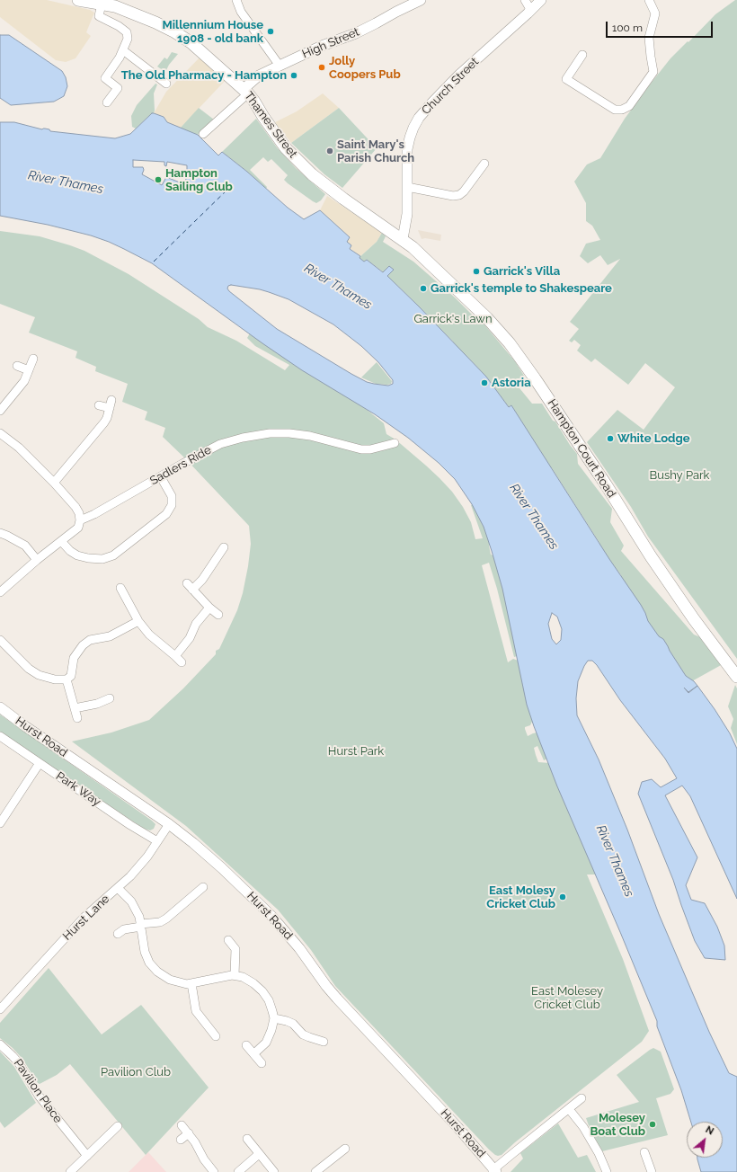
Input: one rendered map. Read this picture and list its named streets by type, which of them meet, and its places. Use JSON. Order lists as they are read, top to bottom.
{
  "streets": {
    "highway": ["Thames Street", "Hampton Court Road"],
    "main road": ["High Street", "Church Street", "Hurst Road"],
    "street": [
      "Sadlers Ride",
      "Park Way",
      "Hurst Lane",
      "Pavilion Place"
    ]
  },
  "crossings": [
    ["High Street", "Thames Street"],
    ["Church Street", "Thames Street"],
    ["Church Street", "Hampton Court Road"],
    ["Thames Street", "Hampton Court Road"],
    ["Hurst Road", "Hurst Lane"],
    ["Park Way", "Hurst Lane"]
  ],
  "water": ["River Thames"],
  "parks": [
    "Garrick's Lawn",
    "Bushy Park",
    "Hurst Park",
    "East Molesey Cricket Club",
    "Pavilion Club"
  ],
  "places": [
    "Millennium House 1908 - old bank",
    "Jolly Coopers Pub",
    "The Old Pharmacy - Hampton",
    "Saint Mary's Parish Church",
    "Hampton Sailing Club",
    "Garrick's Villa",
    "Garrick's temple to Shakespeare",
    "Astoria",
    "White Lodge",
    "East Molesy Cricket Club",
    "Molesey Boat Club"
  ],
  "scale_bar": "100 m",
  "north": "top right"
}
